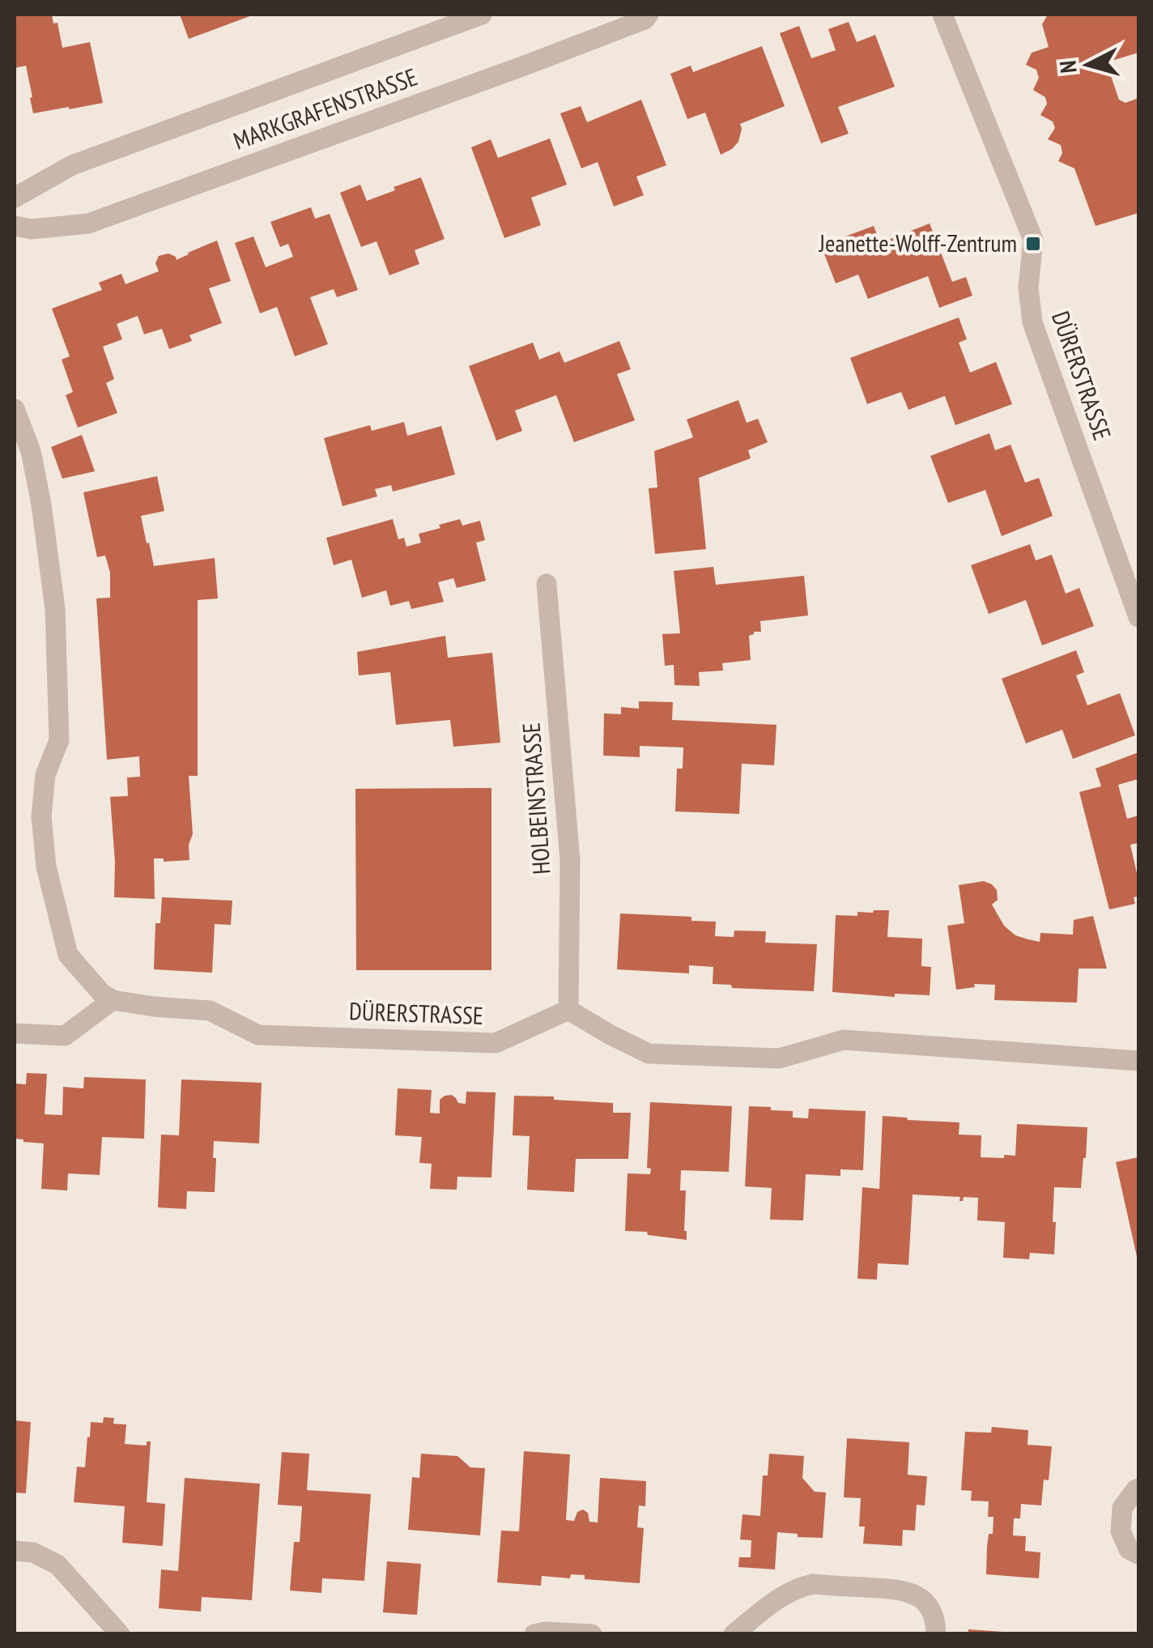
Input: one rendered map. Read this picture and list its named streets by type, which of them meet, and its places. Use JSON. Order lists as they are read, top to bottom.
{
  "streets": {
    "street": ["MARKGRAFENSTRASSE", "DÜRERSTRASSE", "HOLBEINSTRASSE"]
  },
  "crossings": [
    ["DÜRERSTRASSE", "HOLBEINSTRASSE"]
  ],
  "places": {
    "transit": ["Jeanette-Wolff-Zentrum"]
  },
  "north": "left"
}
